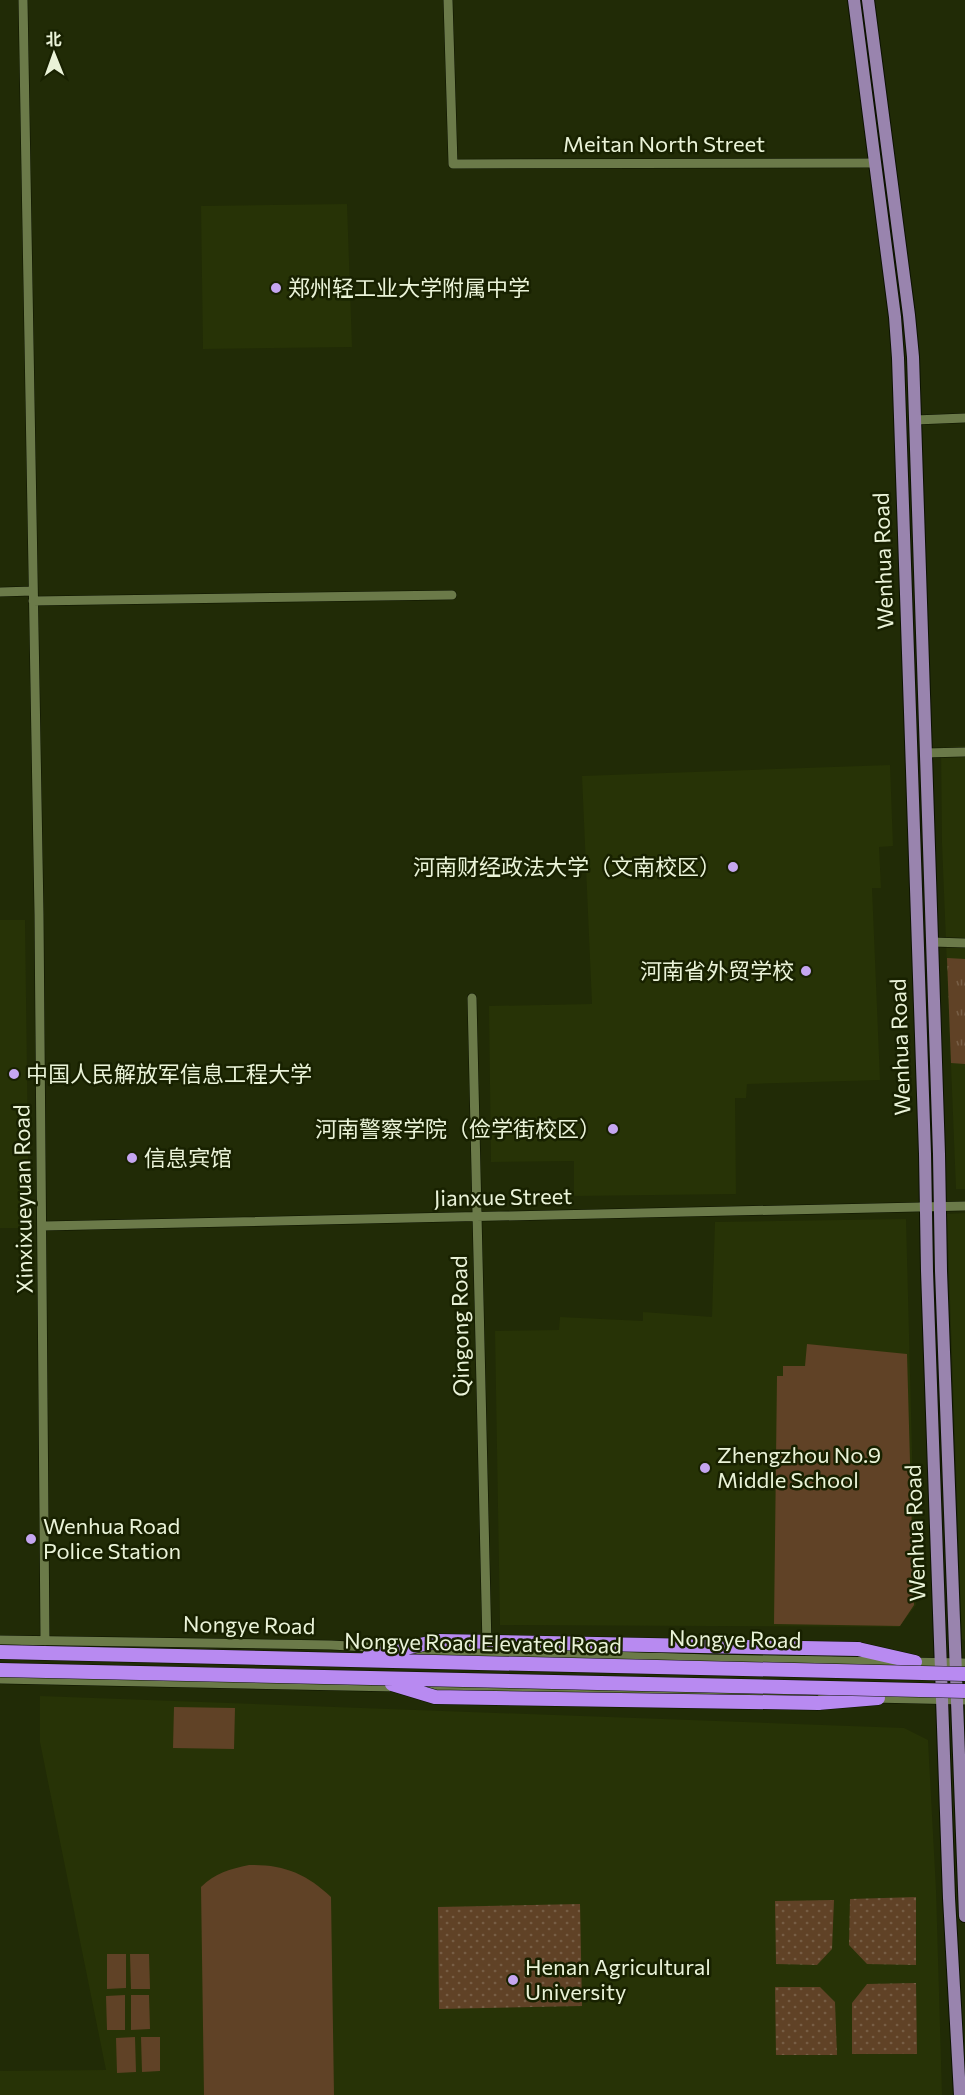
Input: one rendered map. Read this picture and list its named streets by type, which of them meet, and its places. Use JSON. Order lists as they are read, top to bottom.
{
  "streets": {
    "highway": ["Nongye Road Elevated Road"],
    "main road": ["Wenhua Road"],
    "street": [
      "Meitan North Street",
      "Jianxue Street",
      "Xinxixueyuan Road",
      "Qingong Road",
      "Nongye Road"
    ]
  },
  "crossings": [
    ["Meitan North Street", "Wenhua Road"],
    ["Wenhua Road", "Jianxue Street"],
    ["Wenhua Road", "Nongye Road"],
    ["Wenhua Road", "Nongye Road Elevated Road"],
    ["Jianxue Street", "Xinxixueyuan Road"],
    ["Jianxue Street", "Qingong Road"],
    ["Xinxixueyuan Road", "Nongye Road"],
    ["Qingong Road", "Nongye Road"],
    ["Nongye Road", "Nongye Road Elevated Road"]
  ],
  "places": [
    "郑州轻工业大学附属中学",
    "河南财经政法大学（文南校区）",
    "河南省外贸学校",
    "中国人民解放军信息工程大学",
    "河南警察学院（俭学街校区）",
    "信息宾馆",
    "Zhengzhou No.9 Middle School",
    "Wenhua Road Police Station",
    "Henan Agricultural University"
  ],
  "north": "top"
}
